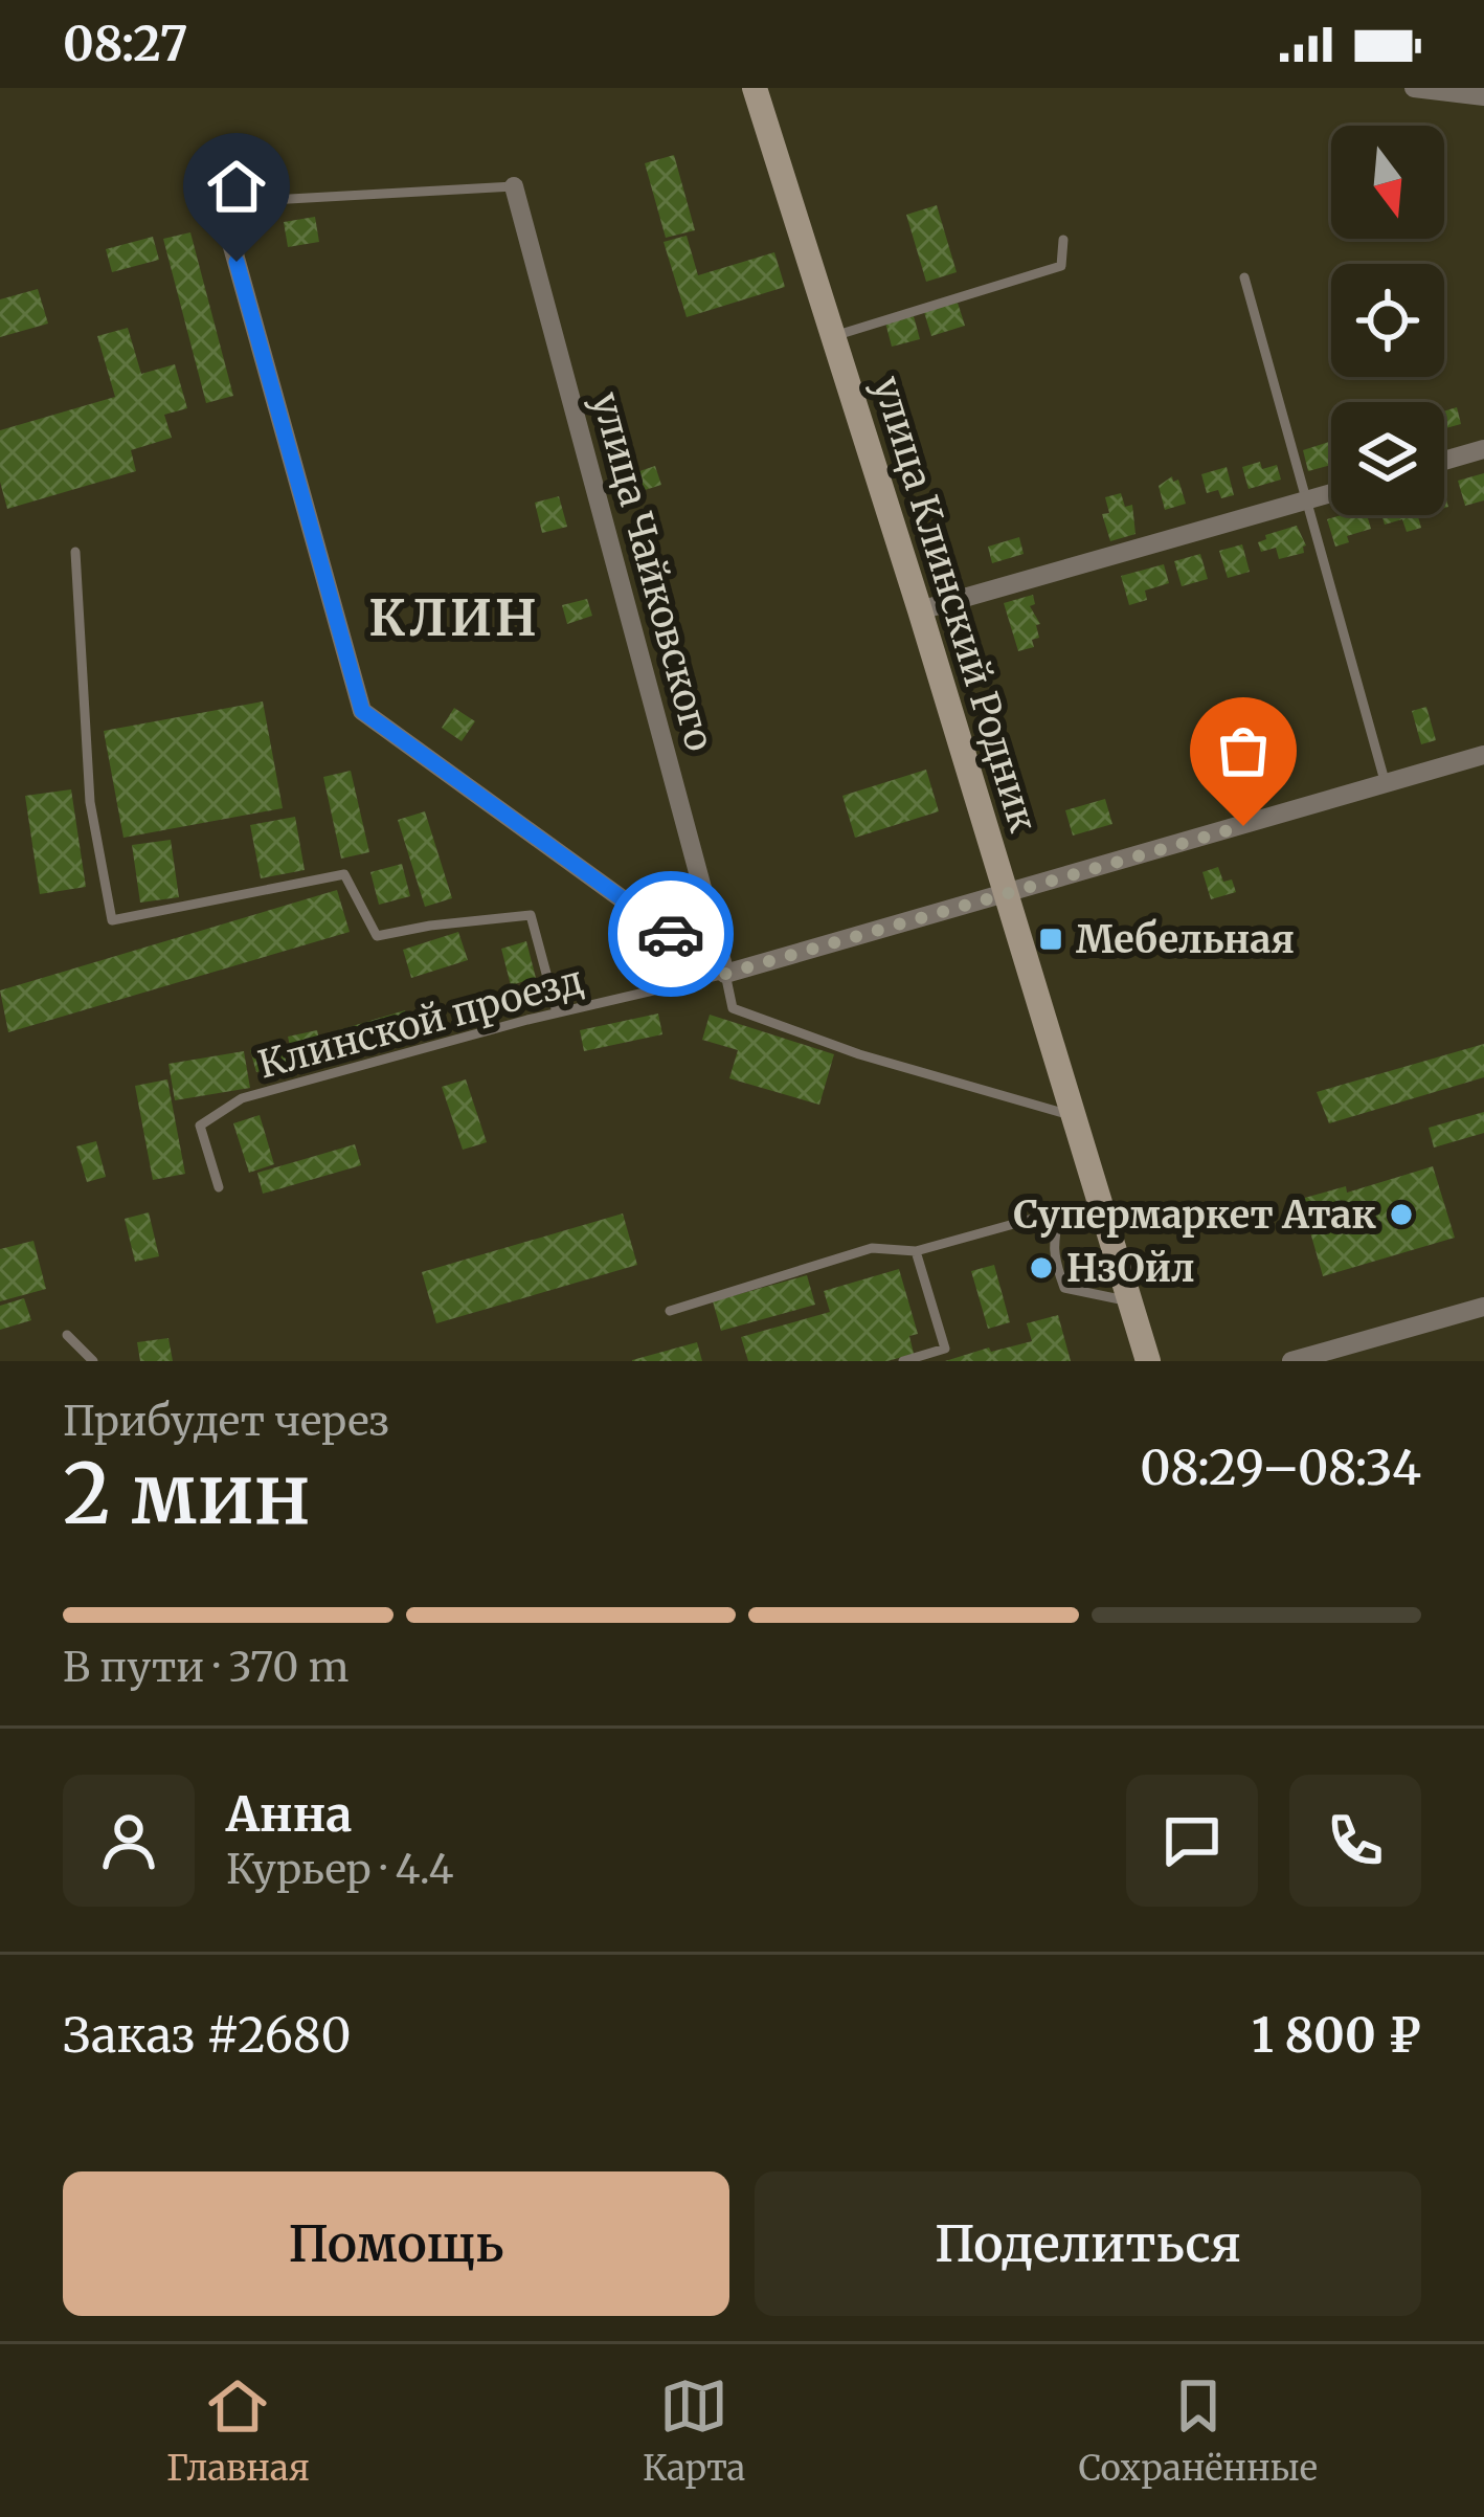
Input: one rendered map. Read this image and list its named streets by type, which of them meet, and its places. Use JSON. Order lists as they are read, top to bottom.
{
  "streets": {
    "main road": ["улица Клинский Родник"],
    "street": ["улица Чайковского"],
    "lane": ["Клинской проезд"]
  },
  "crossings": [
    ["улица Чайковского", "Клинской проезд"]
  ],
  "districts": ["КЛИН"],
  "places": {
    "transit": ["Мебельная"],
    "other": ["Супермаркет Атак", "НзОйл"]
  },
  "north": "bottom",
  "page": {
    "status": "08:27",
    "heading": ["2 мин", "Прибудет через", "08:29–08:34"],
    "panel": [
      "Анна",
      "Курьер · 4.4",
      "Заказ #2680",
      "1 800 ₽"
    ],
    "bar": "В пути · 370 m",
    "buttons": ["Помощь", "Поделиться"],
    "tabs": ["Главная", "Карта", "Сохранённые"]
  }
}
